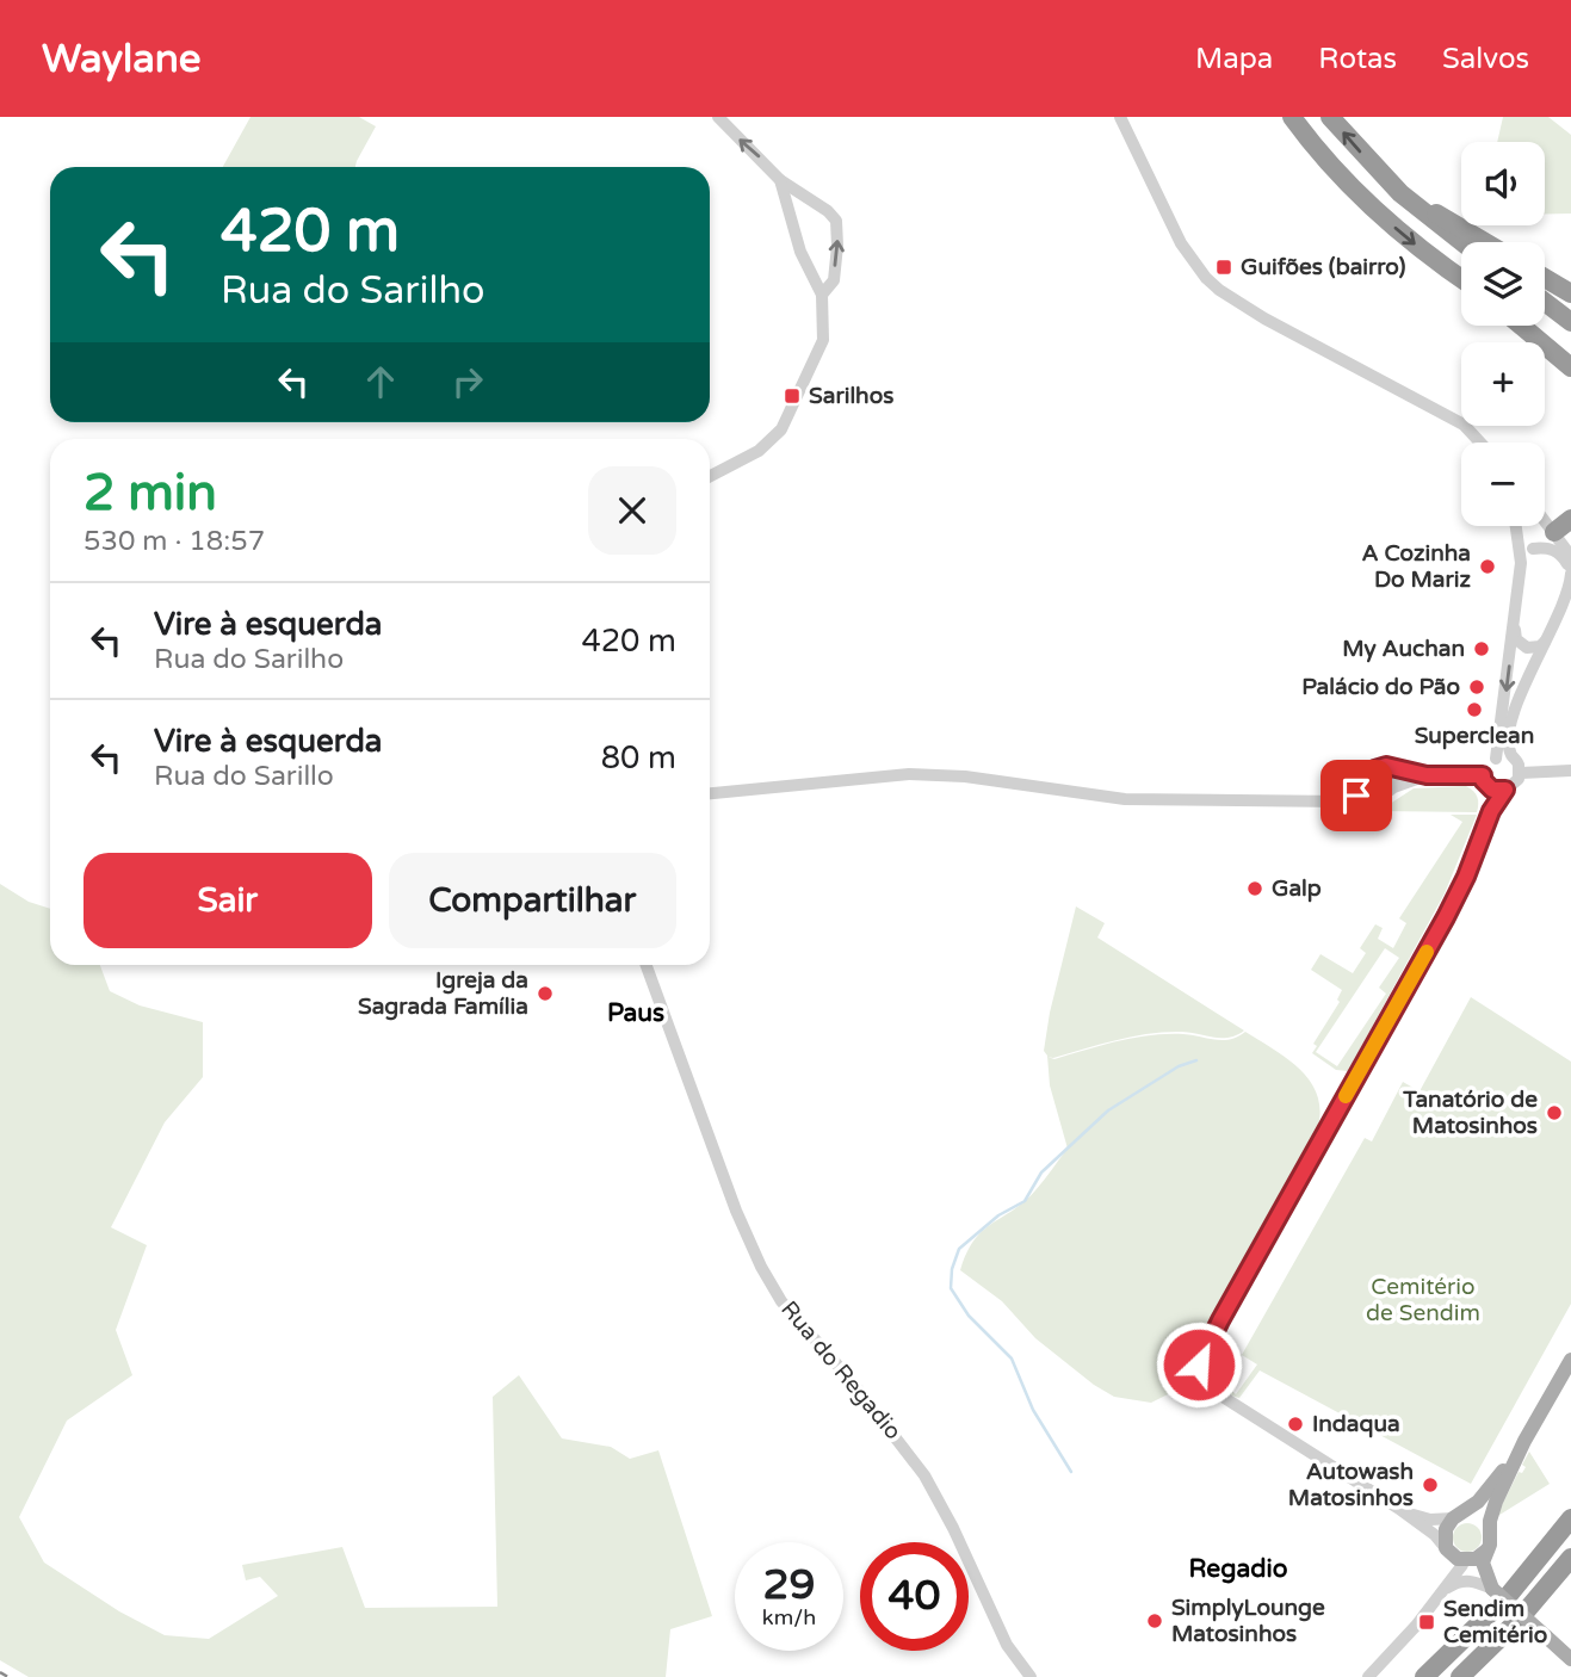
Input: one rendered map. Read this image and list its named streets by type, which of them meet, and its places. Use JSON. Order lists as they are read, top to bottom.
{
  "streets": {
    "street": ["Rua do Regadio"]
  },
  "districts": ["Paus", "Regadio"],
  "parks": ["Cemitério de Sendim"],
  "places": {
    "transit": ["Guifões (bairro)", "Sarilhos", "Sendim Cemitério"],
    "other": [
      "A Cozinha Do Mariz",
      "My Auchan",
      "Palácio do Pão",
      "Superclean",
      "Galp",
      "Igreja da Sagrada Família",
      "Tanatório de Matosinhos",
      "Indaqua",
      "Autowash Matosinhos",
      "SimplyLounge Matosinhos"
    ]
  },
  "page": {
    "header": "Waylane",
    "nav": ["Mapa", "Rotas", "Salvos"],
    "map_buttons": ["+", "−"],
    "turn": ["420 m", "Rua do Sarilho"],
    "heading": ["2 min", "530 m · 18:57"],
    "list": [
      {
        "name": "Vire à esquerda",
        "note": "Rua do Sarilho",
        "value": "420 m"
      },
      {
        "name": "Vire à esquerda",
        "note": "Rua do Sarillo",
        "value": "80 m"
      }
    ],
    "buttons": ["Sair", "Compartilhar"],
    "speed": "29 km/h",
    "limit": "40"
  }
}
